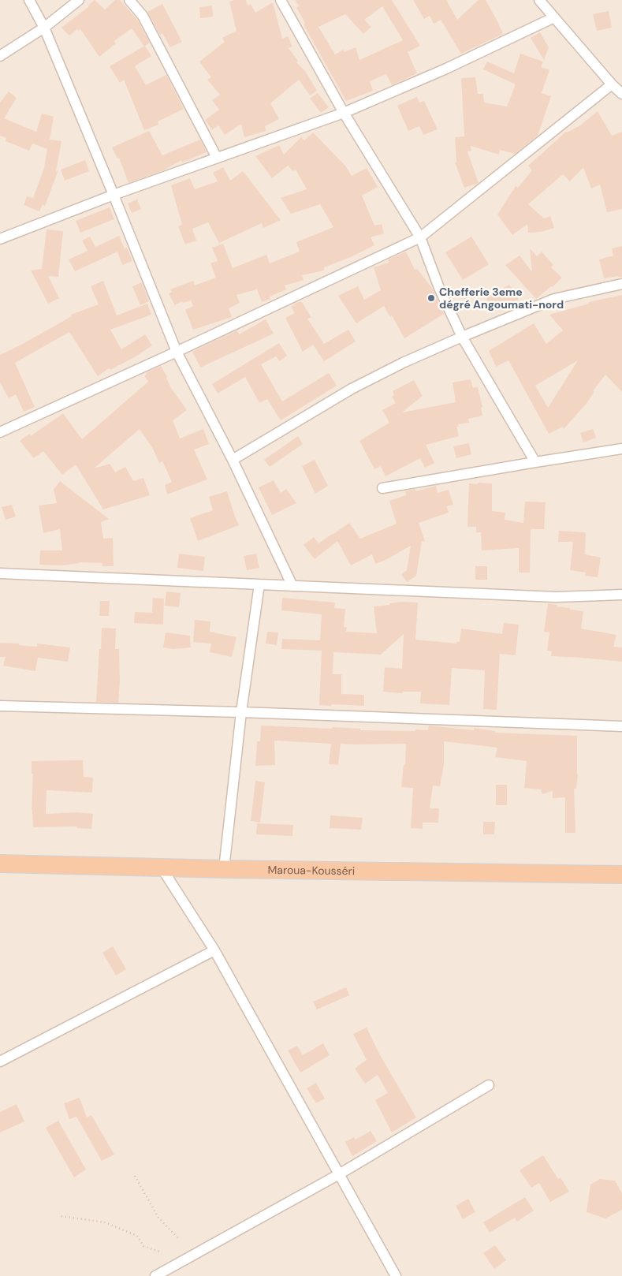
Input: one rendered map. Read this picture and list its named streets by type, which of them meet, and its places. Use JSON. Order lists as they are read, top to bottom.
{
  "streets": {
    "highway": ["Maroua-Kousséri"]
  },
  "places": ["Chefferie 3eme dégré Angoumati-nord"]
}
